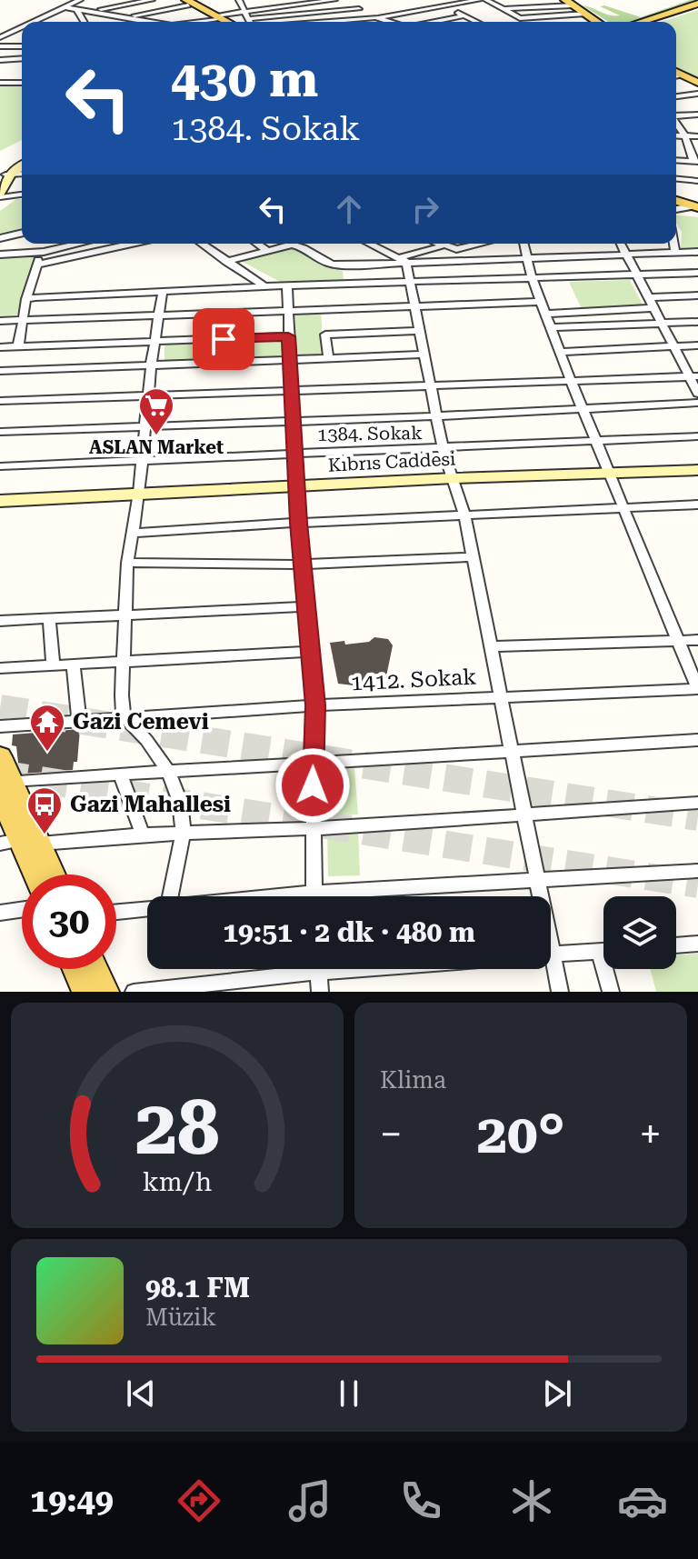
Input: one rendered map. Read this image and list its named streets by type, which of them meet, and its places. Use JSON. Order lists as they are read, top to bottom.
{
  "streets": {
    "main road": ["Kıbrıs Caddesi"],
    "street": ["1384. Sokak", "1412. Sokak"]
  },
  "places": {
    "supermarket": ["ASLAN Market"],
    "temple": ["Gazi Cemevi"],
    "bus stop": ["Gazi Mahallesi"]
  },
  "page": {
    "turn": ["430 m", "1384. Sokak"],
    "limit": "30",
    "trip": "19:51 · 2 dk · 480 m",
    "tile": "Klima",
    "heat": ["−", "20°", "+"],
    "song": ["98.1 FM", "Müzik"],
    "tabs": "19:49",
    "gauge": ["28", "km/h"]
  }
}
